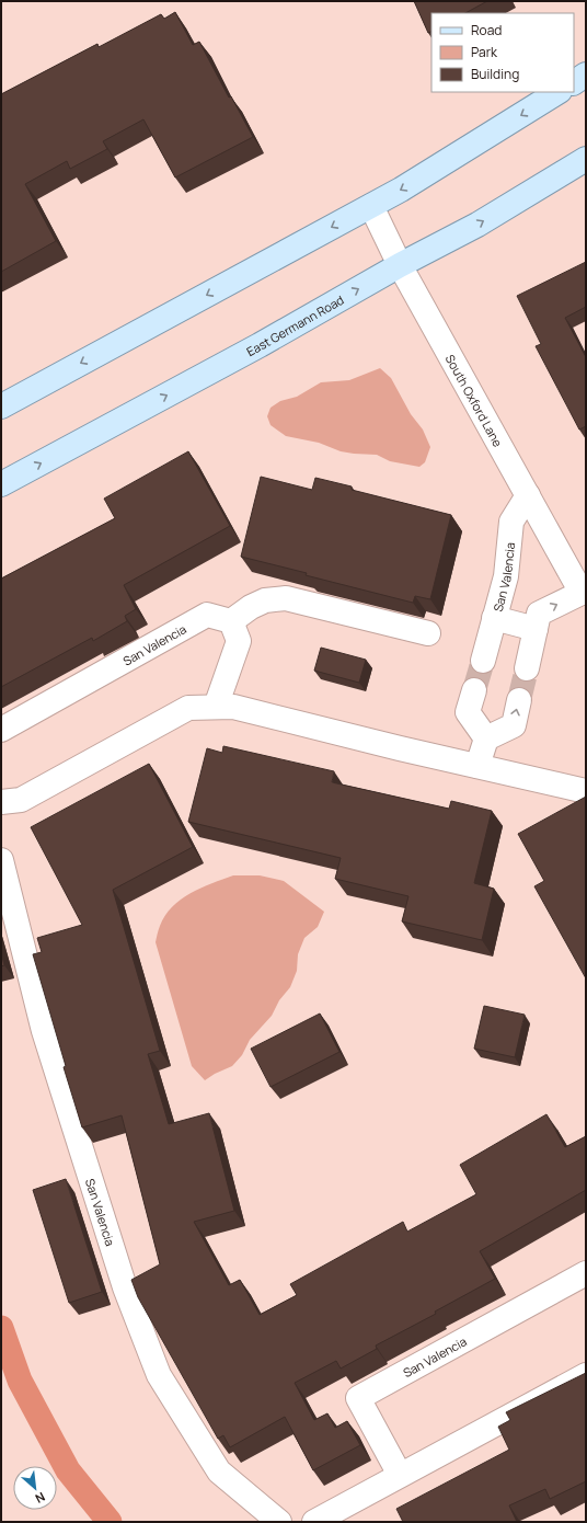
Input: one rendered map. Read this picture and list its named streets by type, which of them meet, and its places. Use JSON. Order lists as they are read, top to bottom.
{
  "streets": {
    "main road": ["East Germann Road"],
    "street": ["South Oxford Lane", "San Valencia"]
  },
  "crossings": [
    ["East Germann Road", "South Oxford Lane"],
    ["South Oxford Lane", "San Valencia"]
  ],
  "legend": ["Road", "Park", "Building"],
  "north": "bottom right"
}
